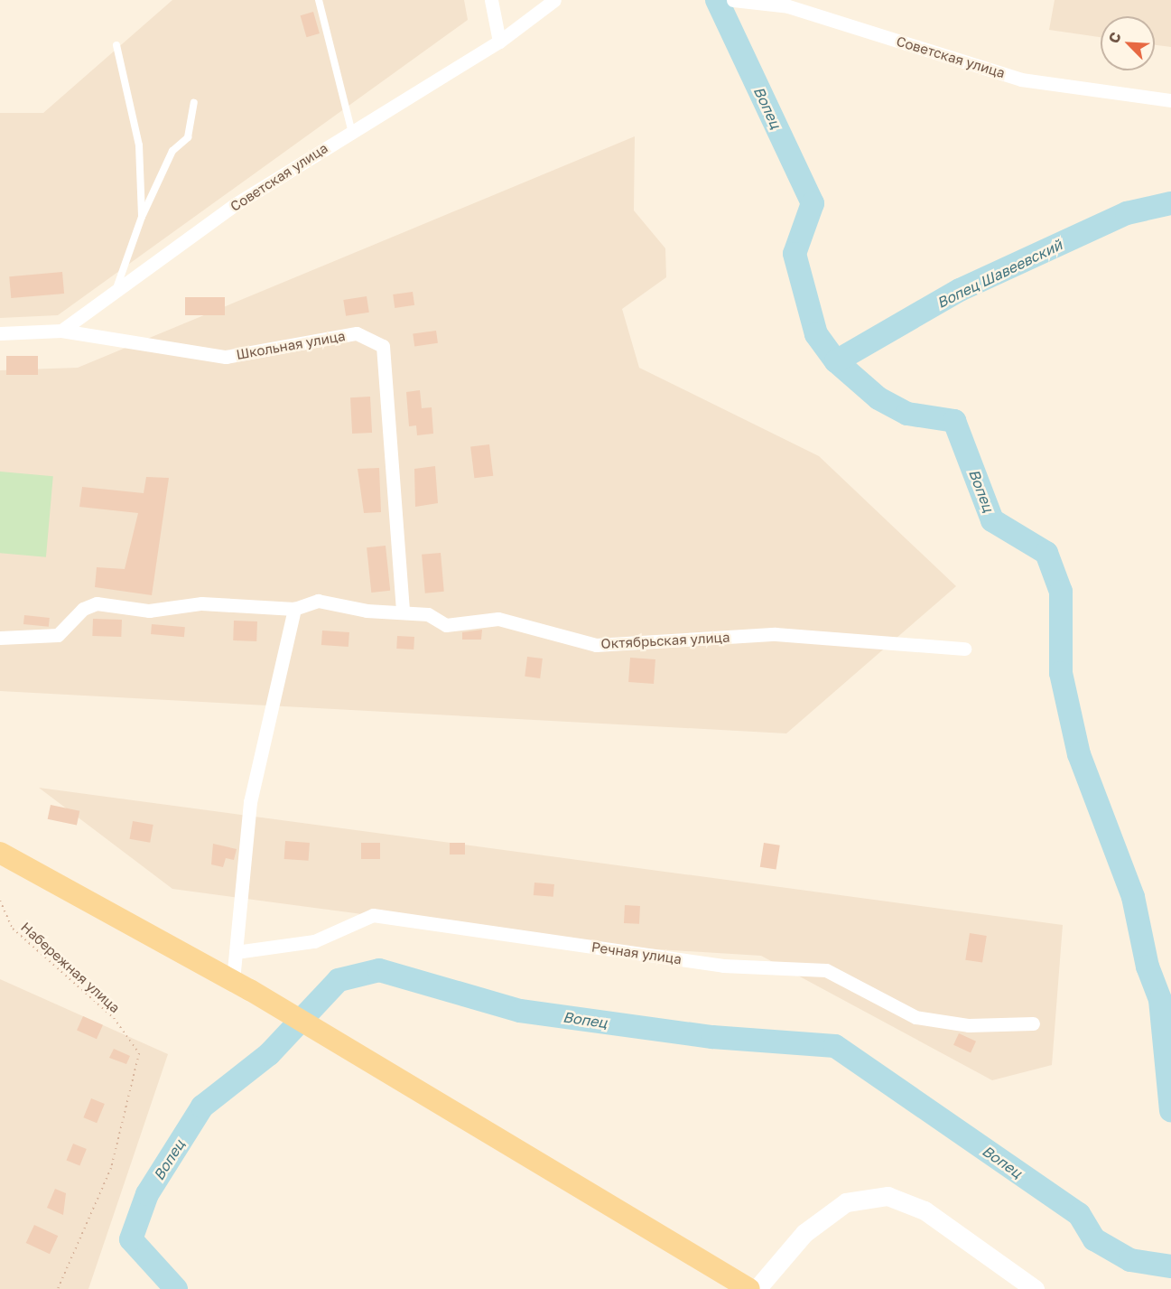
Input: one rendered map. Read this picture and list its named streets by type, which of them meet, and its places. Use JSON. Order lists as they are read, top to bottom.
{
  "streets": {
    "street": [
      "Советская улица",
      "Школьная улица",
      "Октябрьская улица",
      "Речная улица"
    ],
    "path": ["Набережная улица"]
  },
  "crossings": [
    ["Советская улица", "Школьная улица"],
    ["Школьная улица", "Октябрьская улица"]
  ],
  "water": ["Вопец", "Вопец Шавеевский"],
  "north": "top left"
}
